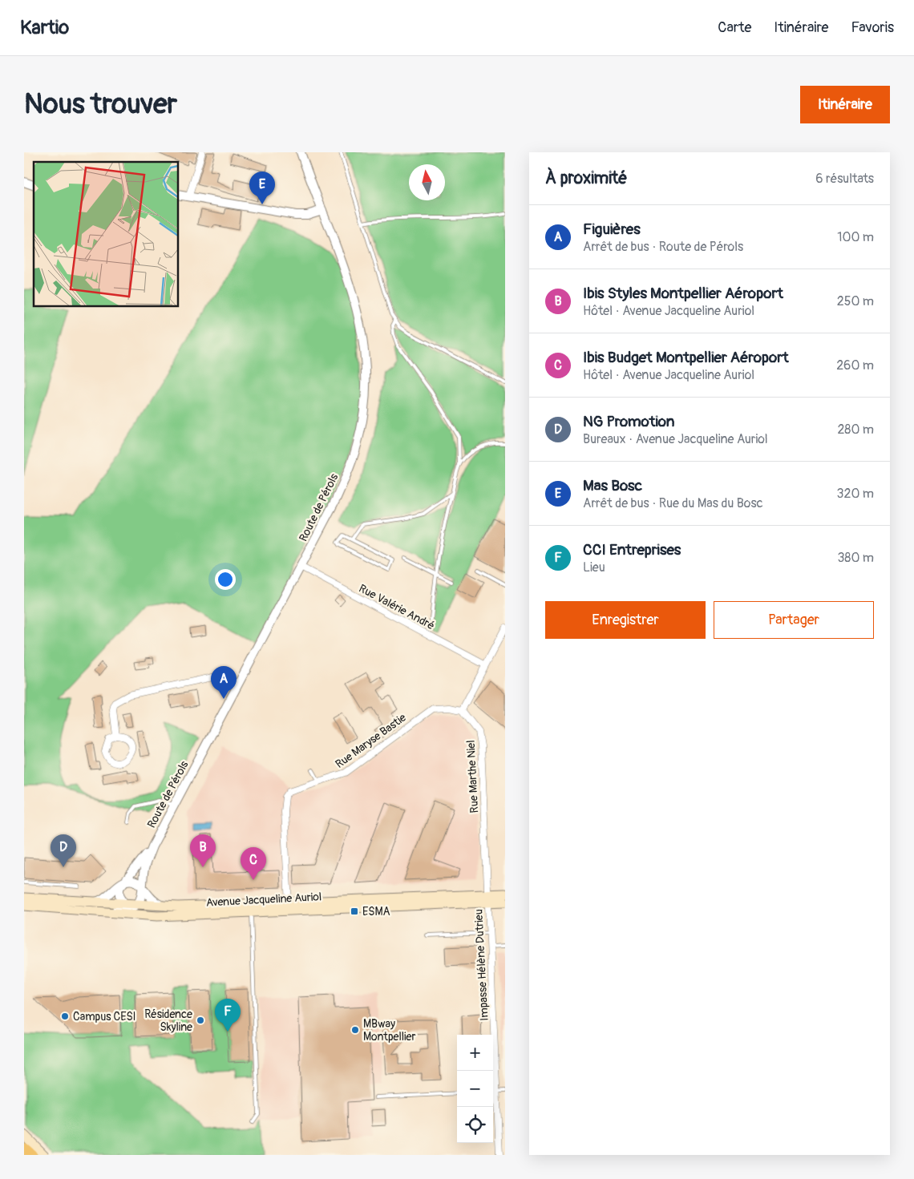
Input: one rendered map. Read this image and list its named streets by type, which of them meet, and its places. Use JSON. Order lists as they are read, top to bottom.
{
  "streets": {
    "main road": ["Avenue Jacqueline Auriol"],
    "street": [
      "Route de Pérols",
      "Rue Valérie André",
      "Rue Maryse Bastie",
      "Rue Marthe Niel",
      "Impasse Hélène Dutrieu"
    ]
  },
  "crossings": [
    ["Route de Pérols", "Rue Valérie André"],
    ["Route de Pérols", "Avenue Jacqueline Auriol"],
    ["Rue Maryse Bastie", "Rue Marthe Niel"],
    ["Rue Maryse Bastie", "Avenue Jacqueline Auriol"],
    ["Rue Marthe Niel", "Avenue Jacqueline Auriol"],
    ["Rue Marthe Niel", "Impasse Hélène Dutrieu"],
    ["Avenue Jacqueline Auriol", "Impasse Hélène Dutrieu"]
  ],
  "places": {
    "transit": ["ESMA"],
    "other": ["Campus CESI", "Résidence Skyline", "MBway Montpellier"]
  },
  "north": "top",
  "page": {
    "header": "Kartio",
    "nav": ["Carte", "Itinéraire", "Favoris"],
    "buttons": [
      "Itinéraire",
      ["Enregistrer", "Partager"]
    ],
    "title": "Nous trouver",
    "heading": ["À proximité", "6 résultats"],
    "pins": [
      "E",
      "A",
      "B",
      "D",
      "C",
      "F"
    ],
    "list": [
      {
        "mark": "A",
        "name": "Figuières",
        "note": "Arrêt de bus · Route de Pérols",
        "value": "100 m"
      },
      {
        "mark": "B",
        "name": "Ibis Styles Montpellier Aéroport",
        "note": "Hôtel · Avenue Jacqueline Auriol",
        "value": "250 m"
      },
      {
        "mark": "C",
        "name": "Ibis Budget Montpellier Aéroport",
        "note": "Hôtel · Avenue Jacqueline Auriol",
        "value": "260 m"
      },
      {
        "mark": "D",
        "name": "NG Promotion",
        "note": "Bureaux · Avenue Jacqueline Auriol",
        "value": "280 m"
      },
      {
        "mark": "E",
        "name": "Mas Bosc",
        "note": "Arrêt de bus · Rue du Mas du Bosc",
        "value": "320 m"
      },
      {
        "mark": "F",
        "name": "CCI Entreprises",
        "note": "Lieu",
        "value": "380 m"
      }
    ],
    "map_buttons": ["+", "−"]
  }
}
